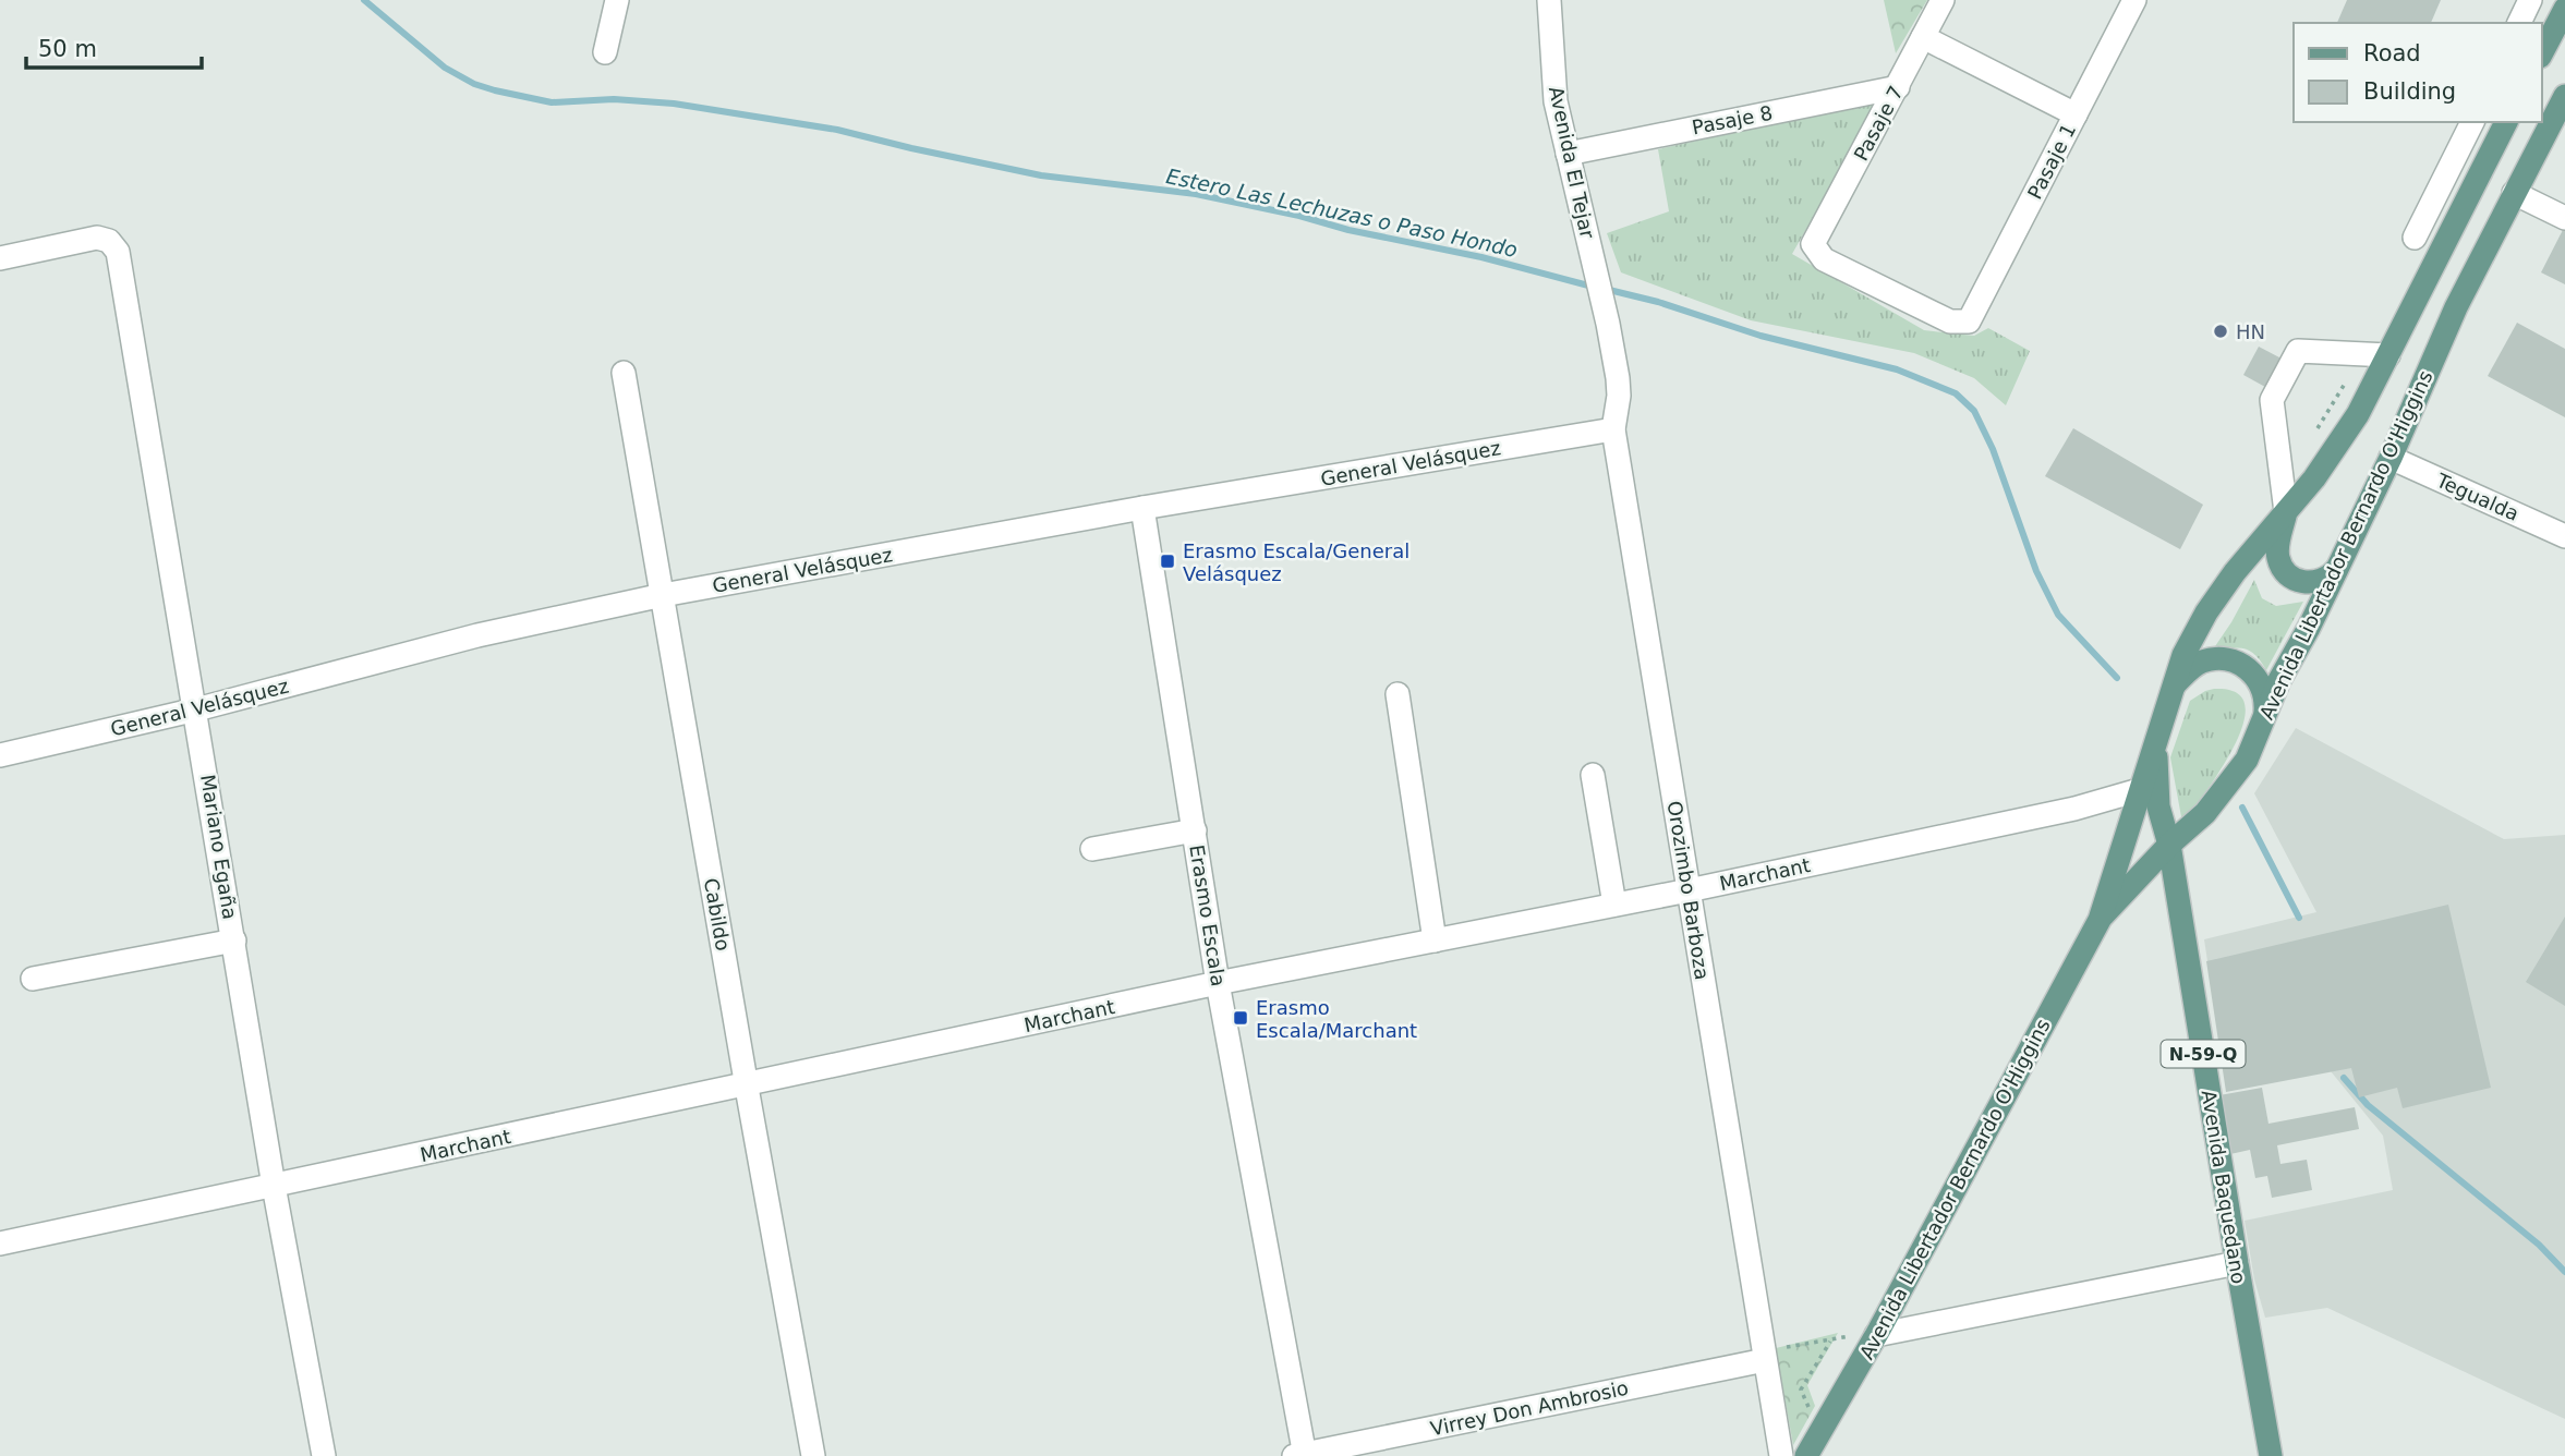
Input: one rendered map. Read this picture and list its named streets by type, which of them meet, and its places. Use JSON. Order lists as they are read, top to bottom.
{
  "streets": {
    "main road": ["Avenida Libertador Bernardo O'Higgins", "N-59-Q", "Avenida Baquedano"],
    "street": [
      "Pasaje 8",
      "Pasaje 7",
      "Pasaje 1",
      "Avenida El Tejar",
      "General Velásquez",
      "Tegualda",
      "Mariano Egaña",
      "Marchant",
      "Orozimbo Barboza",
      "Cabildo",
      "Erasmo Escala",
      "Virrey Don Ambrosio"
    ]
  },
  "crossings": [
    ["Pasaje 8", "Pasaje 7"],
    ["Pasaje 8", "Avenida El Tejar"],
    ["Pasaje 7", "Pasaje 1"],
    ["Avenida El Tejar", "Orozimbo Barboza"],
    ["General Velásquez", "Mariano Egaña"],
    ["General Velásquez", "Orozimbo Barboza"],
    ["General Velásquez", "Cabildo"],
    ["General Velásquez", "Erasmo Escala"],
    ["Tegualda", "Avenida Libertador Bernardo O'Higgins"],
    ["Avenida Libertador Bernardo O'Higgins", "Marchant"],
    ["Avenida Libertador Bernardo O'Higgins", "Avenida Baquedano"],
    ["Mariano Egaña", "Marchant"],
    ["Marchant", "Orozimbo Barboza"],
    ["Marchant", "Cabildo"],
    ["Marchant", "Erasmo Escala"],
    ["Orozimbo Barboza", "Virrey Don Ambrosio"],
    ["Erasmo Escala", "Virrey Don Ambrosio"]
  ],
  "water": ["Estero Las Lechuzas o Paso Hondo"],
  "places": {
    "other": ["HN"],
    "transit": ["Erasmo Escala/General Velásquez", "Erasmo Escala/Marchant"]
  },
  "legend": ["Road", "Building"],
  "scale_bar": "50 m"
}
